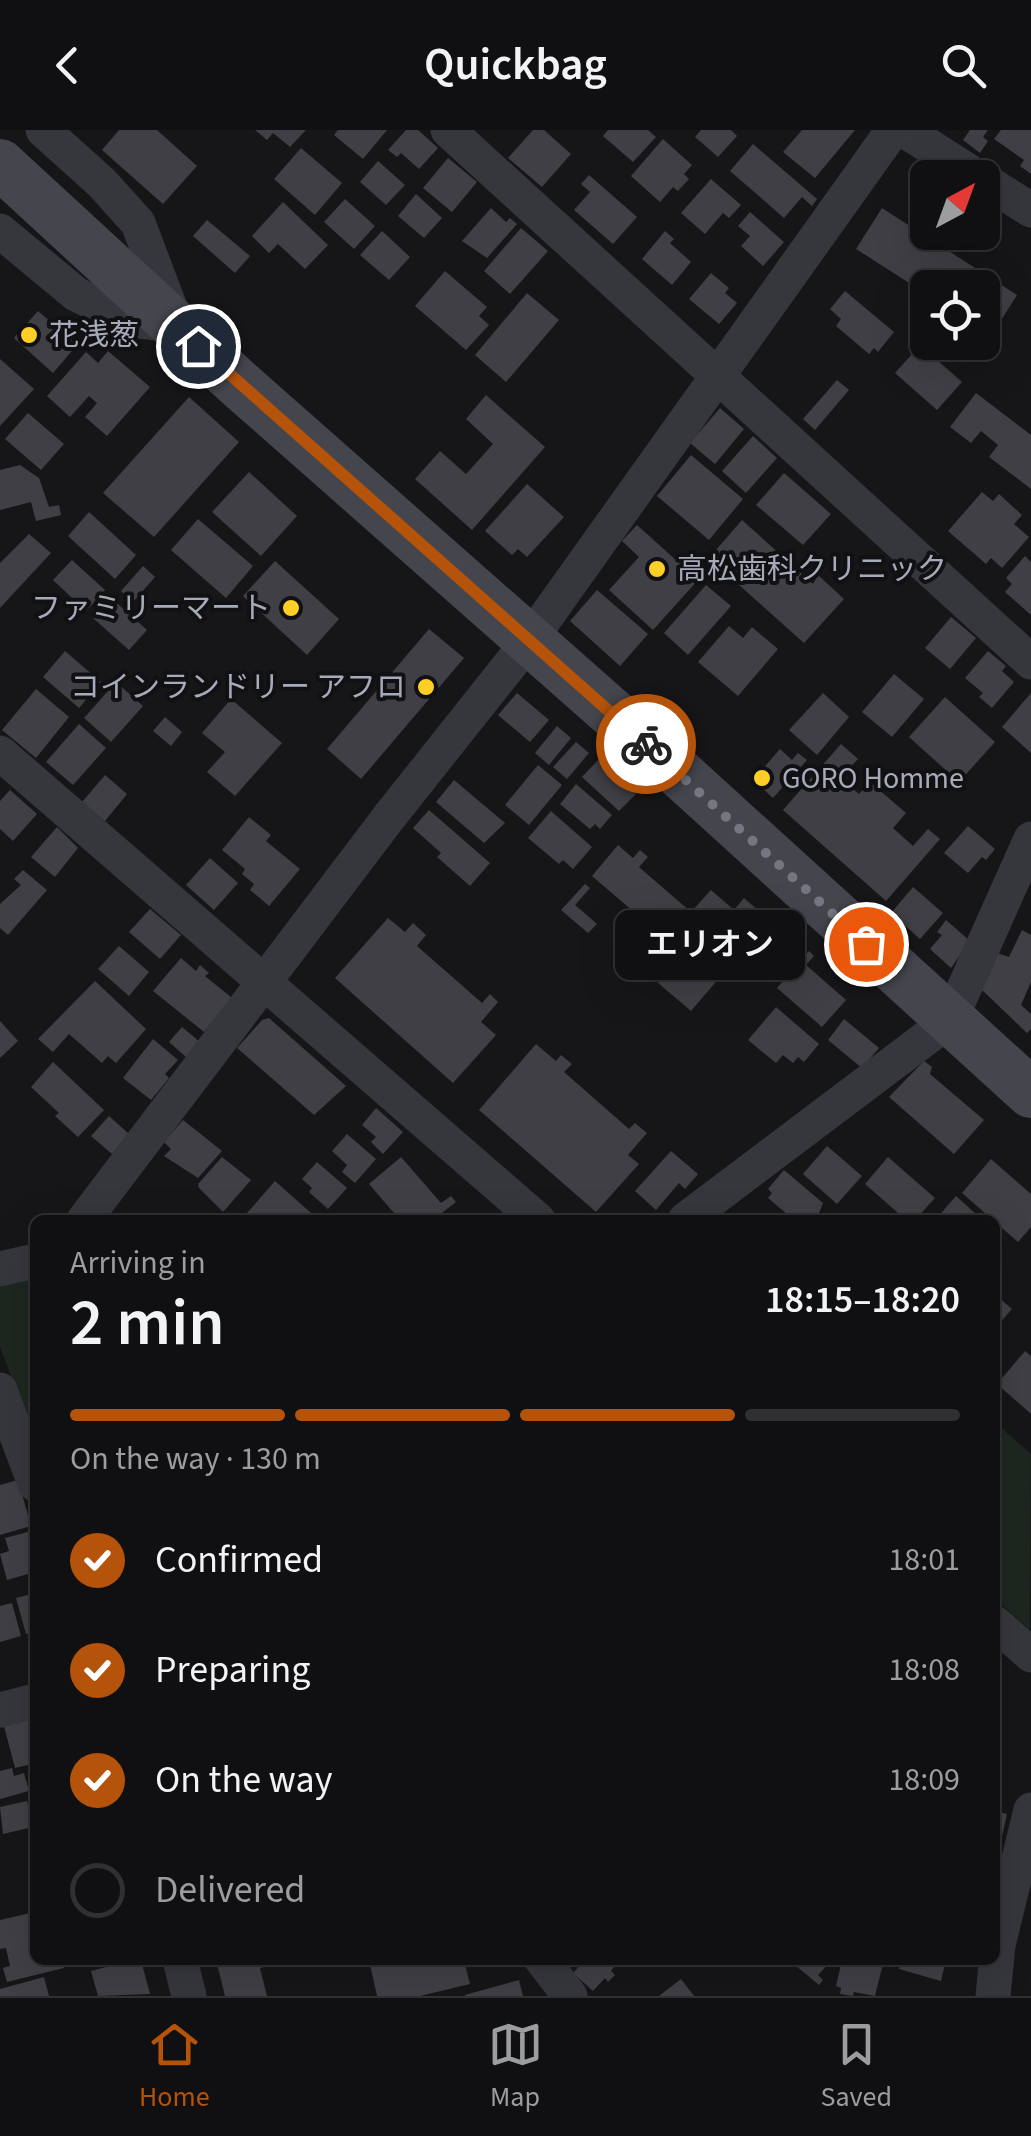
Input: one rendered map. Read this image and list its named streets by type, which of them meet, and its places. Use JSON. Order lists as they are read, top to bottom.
{
  "places": [
    "花浅葱",
    "高松歯科クリニック",
    "ファミリーマート",
    "コインランドリー アフロ",
    "GORO Homme",
    "エリオン"
  ],
  "north": "top right",
  "page": {
    "header": "Quickbag",
    "bubble": "エリオン",
    "heading": ["2 min", "Arriving in", "18:15–18:20"],
    "bar": "On the way · 130 m",
    "list": [
      ["Confirmed", "18:01"],
      ["Preparing", "18:08"],
      ["On the way", "18:09"],
      "Delivered"
    ],
    "tabs": ["Home", "Map", "Saved"]
  }
}
